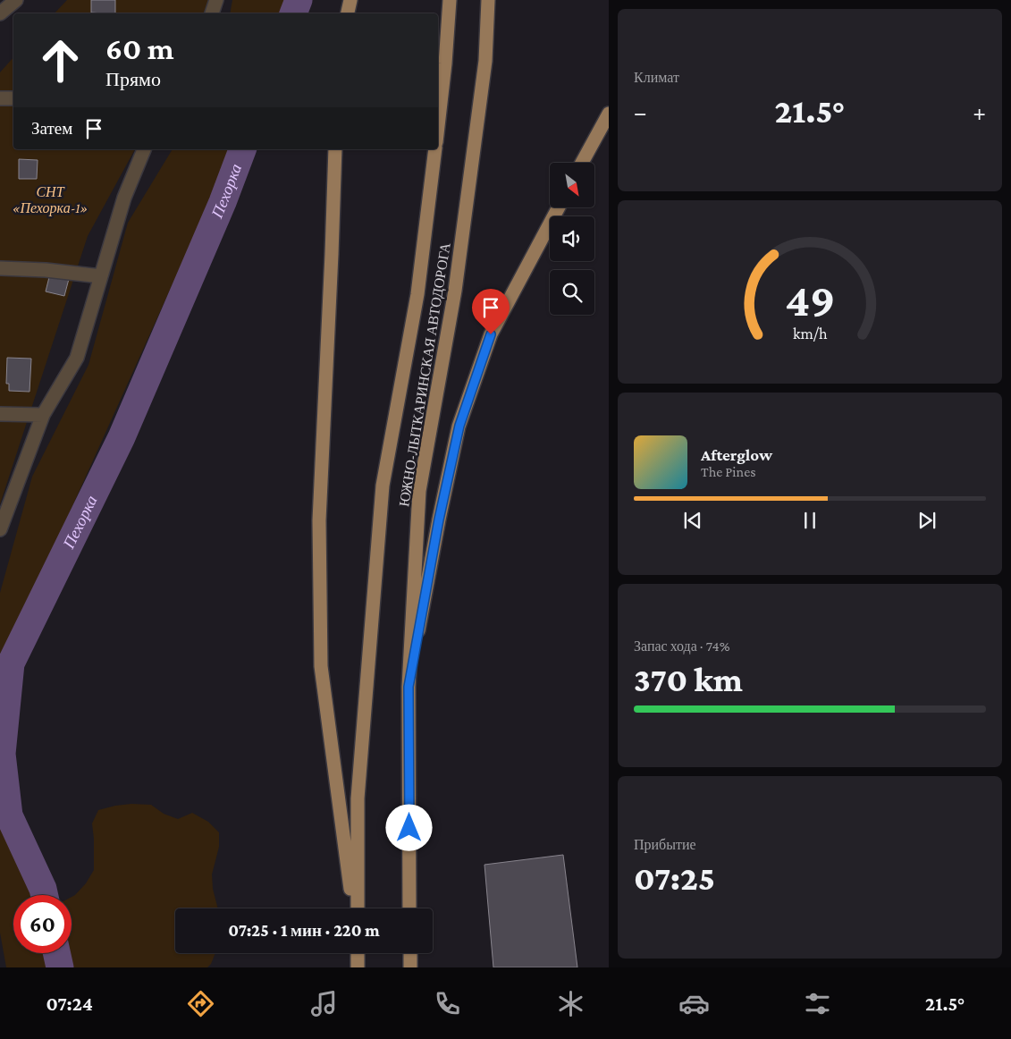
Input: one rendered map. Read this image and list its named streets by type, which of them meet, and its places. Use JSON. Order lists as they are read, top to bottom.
{
  "streets": {
    "main road": ["ЮЖНО-ЛЫТКАРИНСКАЯ АВТОДОРОГА"]
  },
  "water": ["Пехорка"],
  "parks": ["СНТ «Пехорка-1»"],
  "north": "bottom right",
  "page": {
    "tile": [
      "Климат",
      ["Запас хода · 74%", "370 km"],
      ["Прибытие", "07:25"]
    ],
    "turn": ["60 m", "Прямо"],
    "heat": ["−", "21.5°", "+"],
    "then": "Затем",
    "song": ["Afterglow", "The Pines"],
    "limit": "60",
    "trip": "07:25 · 1 мин · 220 m",
    "tabs": ["07:24", "21.5°"],
    "gauge": ["49", "km/h"]
  }
}
